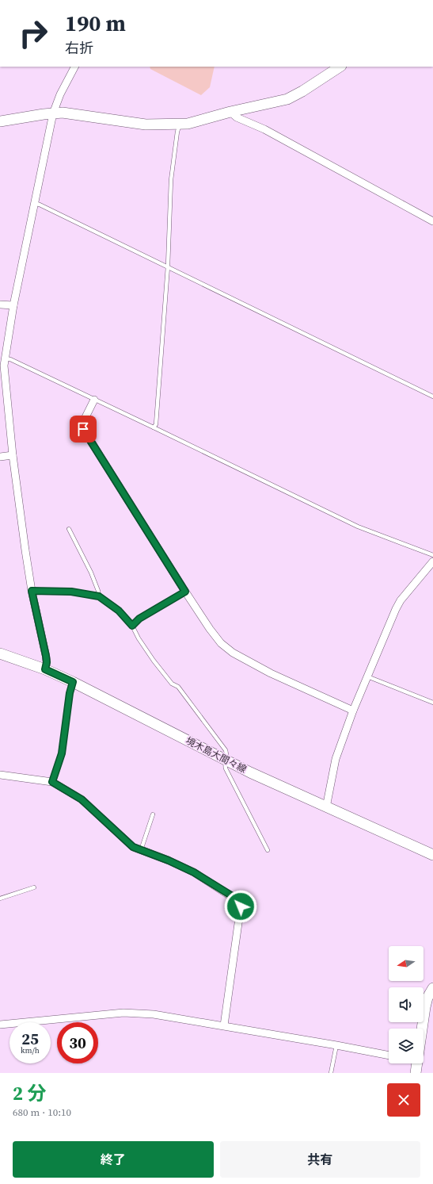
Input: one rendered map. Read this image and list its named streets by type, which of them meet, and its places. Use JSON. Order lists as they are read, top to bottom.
{
  "streets": {
    "main road": ["境木島大間々線"]
  },
  "north": "left",
  "page": {
    "turn": ["190 m", "右折"],
    "speed": "25 km/h",
    "limit": "30",
    "heading": ["2 分", "680 m · 10:10"],
    "buttons": ["終了", "共有"]
  }
}
